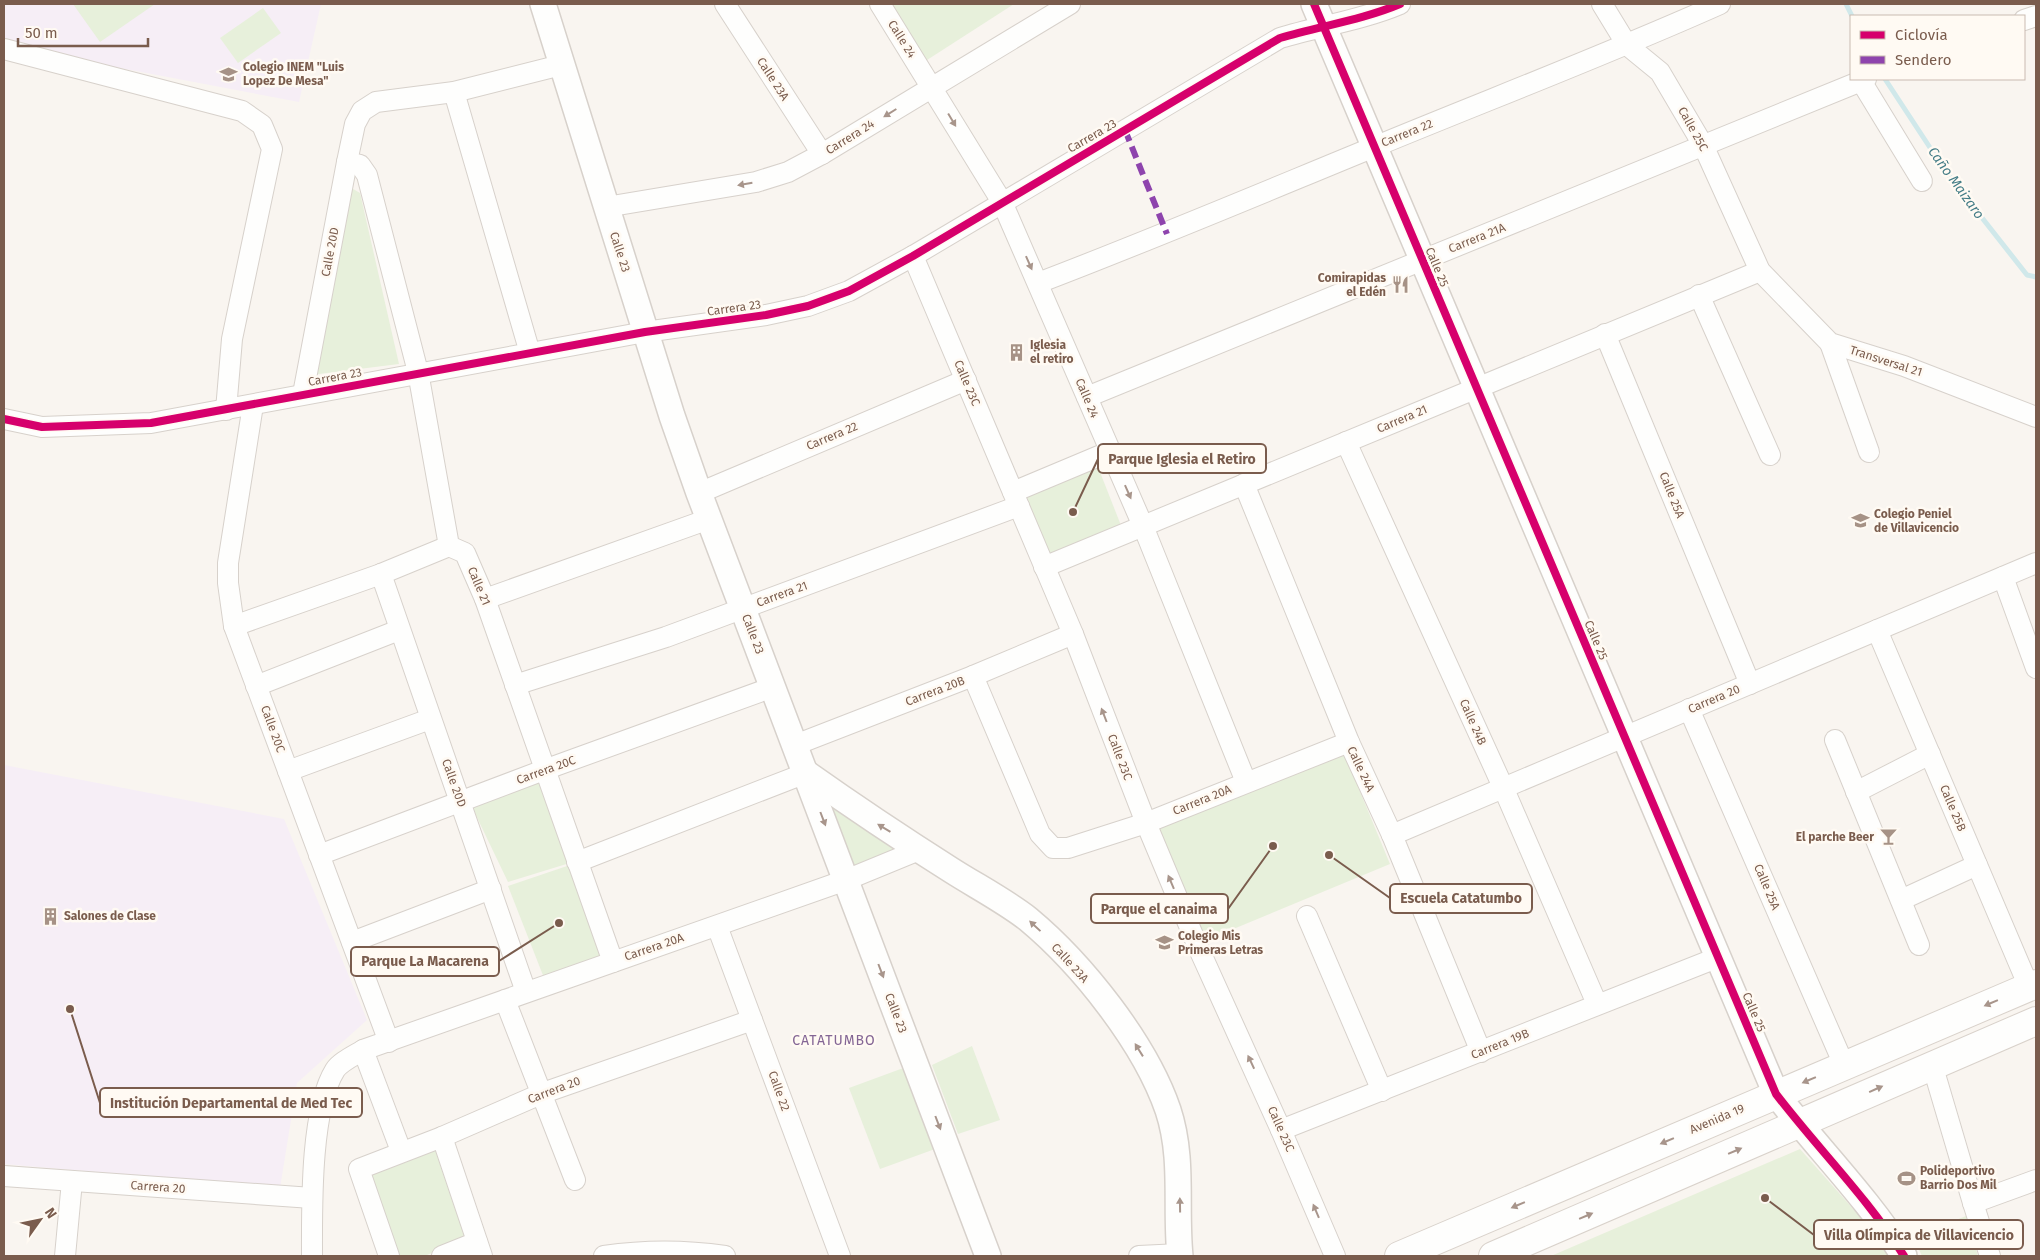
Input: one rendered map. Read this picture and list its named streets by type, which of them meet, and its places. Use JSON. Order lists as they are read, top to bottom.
{
  "streets": {
    "main road": ["Avenida 19"],
    "street": [
      "Calle 24",
      "Calle 23A",
      "Calle 25C",
      "Carrera 22",
      "Carrera 23",
      "Carrera 24",
      "Carrera 21A",
      "Calle 20D",
      "Calle 23",
      "Calle 25",
      "Transversal 21",
      "Calle 23C",
      "Carrera 21",
      "Calle 25A",
      "Calle 21",
      "Carrera 20B",
      "Carrera 20",
      "Calle 24B",
      "Calle 20C",
      "Calle 24A",
      "Carrera 20C",
      "Carrera 20A",
      "Calle 25B",
      "Carrera 19B",
      "Calle 22"
    ]
  },
  "crossings": [
    ["Calle 24", "Carrera 22"],
    ["Calle 24", "Carrera 23"],
    ["Calle 24", "Carrera 24"],
    ["Calle 24", "Carrera 21A"],
    ["Calle 24", "Carrera 21"],
    ["Calle 24", "Carrera 20A"],
    ["Calle 23A", "Carrera 24"],
    ["Calle 23A", "Calle 23"],
    ["Calle 23A", "Carrera 20A"],
    ["Calle 25C", "Carrera 22"],
    ["Calle 25C", "Carrera 21A"],
    ["Calle 25C", "Transversal 21"],
    ["Calle 25C", "Carrera 21"],
    ["Carrera 22", "Calle 23"],
    ["Carrera 22", "Calle 25"],
    ["Carrera 22", "Calle 23C"],
    ["Carrera 23", "Calle 20D"],
    ["Carrera 23", "Calle 23"],
    ["Carrera 23", "Calle 25"],
    ["Carrera 23", "Calle 23C"],
    ["Carrera 23", "Calle 20C"],
    ["Carrera 24", "Calle 23"],
    ["Carrera 21A", "Calle 25"],
    ["Calle 20D", "Carrera 20C"],
    ["Calle 20D", "Carrera 20A"],
    ["Calle 23", "Carrera 21"],
    ["Calle 23", "Carrera 20B"],
    ["Calle 23", "Carrera 20C"],
    ["Calle 23", "Carrera 20A"],
    ["Calle 25", "Carrera 21"],
    ["Calle 25", "Carrera 20"],
    ["Calle 25", "Carrera 19B"],
    ["Calle 25", "Avenida 19"],
    ["Transversal 21", "Carrera 21"],
    ["Calle 23C", "Carrera 21"],
    ["Calle 23C", "Carrera 20B"],
    ["Calle 23C", "Carrera 20A"],
    ["Calle 23C", "Carrera 19B"],
    ["Carrera 21", "Calle 25A"],
    ["Carrera 21", "Calle 21"],
    ["Carrera 21", "Calle 24B"],
    ["Carrera 21", "Calle 24A"],
    ["Calle 25A", "Carrera 20"],
    ["Calle 25A", "Avenida 19"],
    ["Calle 21", "Carrera 20C"],
    ["Calle 21", "Carrera 20A"],
    ["Carrera 20B", "Carrera 20A"],
    ["Carrera 20", "Calle 24B"],
    ["Carrera 20", "Calle 24A"],
    ["Carrera 20", "Carrera 20A"],
    ["Carrera 20", "Calle 25B"],
    ["Carrera 20", "Calle 22"],
    ["Calle 24B", "Carrera 19B"],
    ["Calle 20C", "Carrera 20C"],
    ["Calle 20C", "Carrera 20A"],
    ["Calle 24A", "Carrera 20A"],
    ["Calle 24A", "Carrera 19B"],
    ["Carrera 20A", "Calle 22"],
    ["Calle 25B", "Avenida 19"]
  ],
  "one_way": [
    "Calle 24",
    "Calle 23A",
    "Carrera 24",
    "Calle 23",
    "Calle 23C"
  ],
  "districts": ["CATATUMBO"],
  "water": ["Caño Maizaro"],
  "places": {
    "school or university": ["Colegio INEM \"Luis Lopez De Mesa\"", "Colegio Peniel de Villavicencio", "Colegio Mis Primeras Letras"],
    "restaurant": ["Comirapidas el Edén"],
    "building": ["Iglesia el retiro", "Salones de Clase"],
    "other": [
      "Parque Iglesia el Retiro",
      "Parque el canaima",
      "Escuela Catatumbo",
      "Parque La Macarena",
      "Institución Departamental de Med Tec",
      "Villa Olímpica de Villavicencio"
    ],
    "bar": ["El parche Beer"],
    "sports": ["Polideportivo Barrio Dos Mil"]
  },
  "legend": ["Ciclovía", "Sendero"],
  "scale_bar": "50 m",
  "north": "top right"
}
